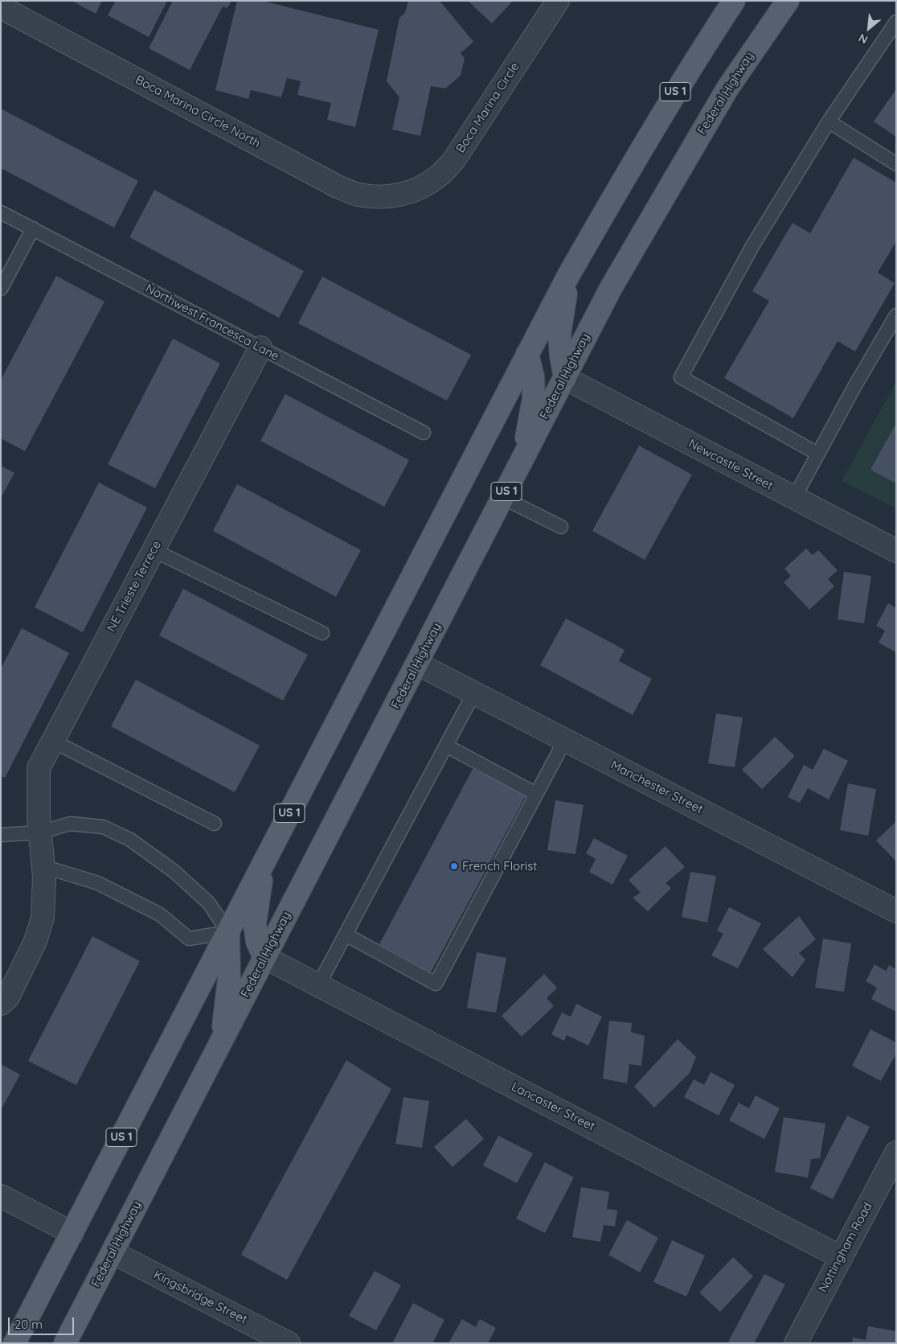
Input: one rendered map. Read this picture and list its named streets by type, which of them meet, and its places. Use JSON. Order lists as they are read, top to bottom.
{
  "streets": {
    "main road": ["US 1", "Federal Highway"],
    "street": [
      "Boca Marina Circle",
      "Boca Marina Circle North",
      "Newcastle Street",
      "NE Trieste Terrece",
      "Manchester Street",
      "Lancaster Street",
      "Nottingham Road",
      "Kingsbridge Street"
    ],
    "lane": ["Northwest Francesca Lane"]
  },
  "crossings": [
    ["Federal Highway", "Newcastle Street"],
    ["Federal Highway", "Manchester Street"],
    ["Federal Highway", "Lancaster Street"],
    ["Federal Highway", "Kingsbridge Street"],
    ["Boca Marina Circle", "Boca Marina Circle North"],
    ["Northwest Francesca Lane", "NE Trieste Terrece"],
    ["Lancaster Street", "Nottingham Road"]
  ],
  "places": ["French Florist"],
  "scale_bar": "20 m",
  "north": "bottom left"
}
